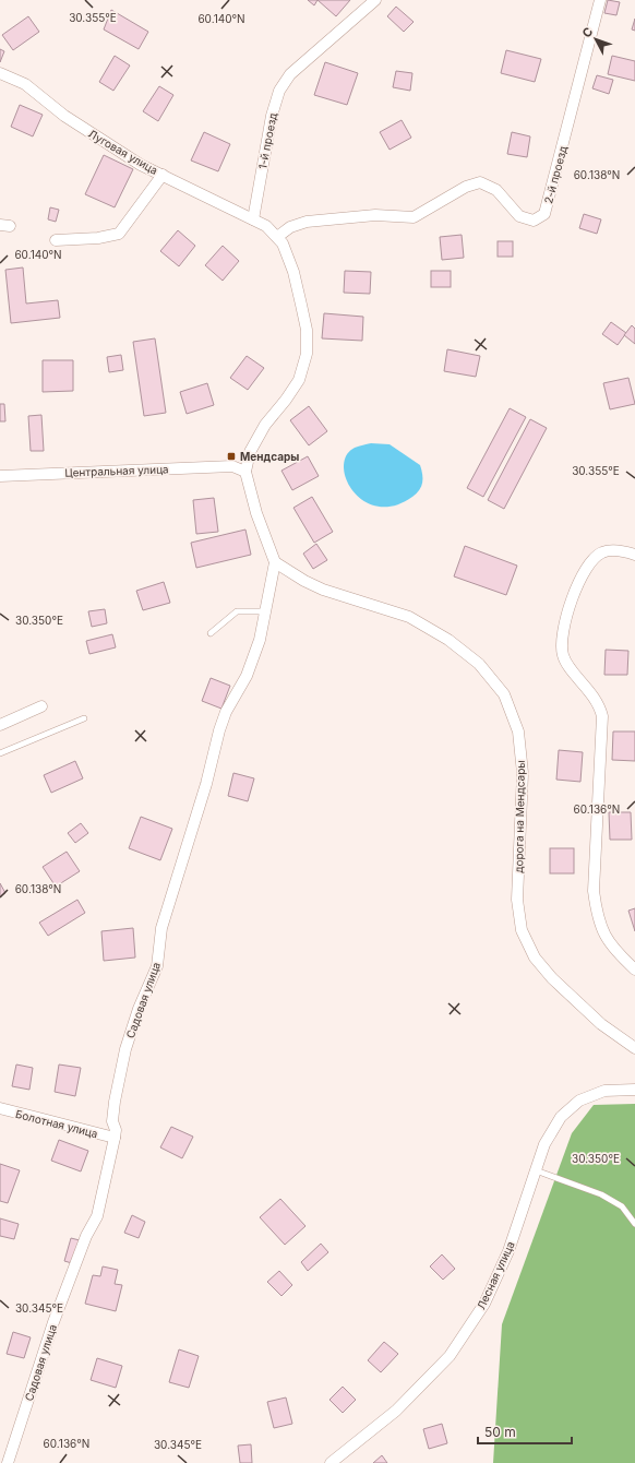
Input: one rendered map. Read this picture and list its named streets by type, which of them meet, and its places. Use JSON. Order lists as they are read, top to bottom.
{
  "streets": {
    "street": [
      "1-й проезд",
      "Луговая улица",
      "2-й проезд",
      "Центральная улица",
      "дорога на Мендсары",
      "Садовая улица",
      "Болотная улица",
      "Лесная улица"
    ]
  },
  "crossings": [
    ["1-й проезд", "Луговая улица"],
    ["Луговая улица", "2-й проезд"],
    ["дорога на Мендсары", "Садовая улица"],
    ["Садовая улица", "Болотная улица"]
  ],
  "places": {
    "transit": ["Мендсары"]
  },
  "scale_bar": "50 m",
  "north": "top left",
  "coordinates": [
    "30.355°E",
    "60.140°N",
    "60.138°N",
    "30.350°E",
    "60.136°N",
    "30.345°E"
  ]
}
